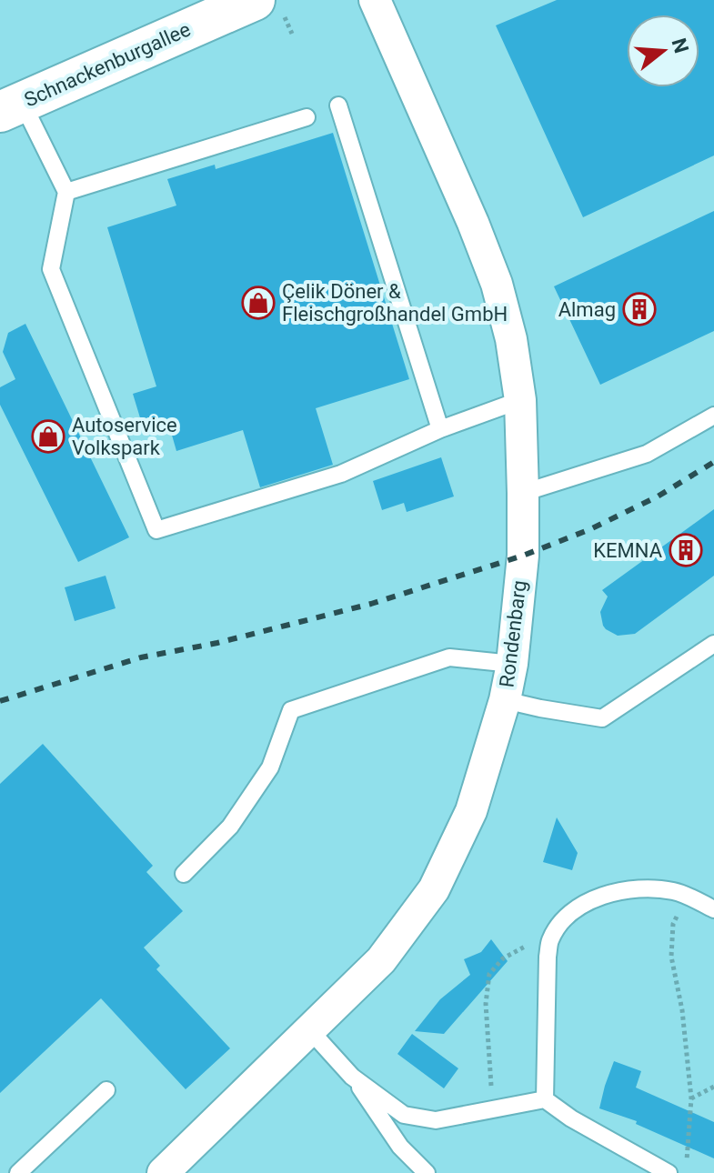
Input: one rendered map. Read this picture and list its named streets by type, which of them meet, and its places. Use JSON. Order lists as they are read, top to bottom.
{
  "streets": {
    "main road": ["Schnackenburgallee"],
    "street": ["Rondenbarg"]
  },
  "places": {
    "shop": ["Çelik Döner & Fleischgroßhandel GmbH", "Autoservice Volkspark"],
    "building": ["Almag", "KEMNA"]
  },
  "north": "right"
}
